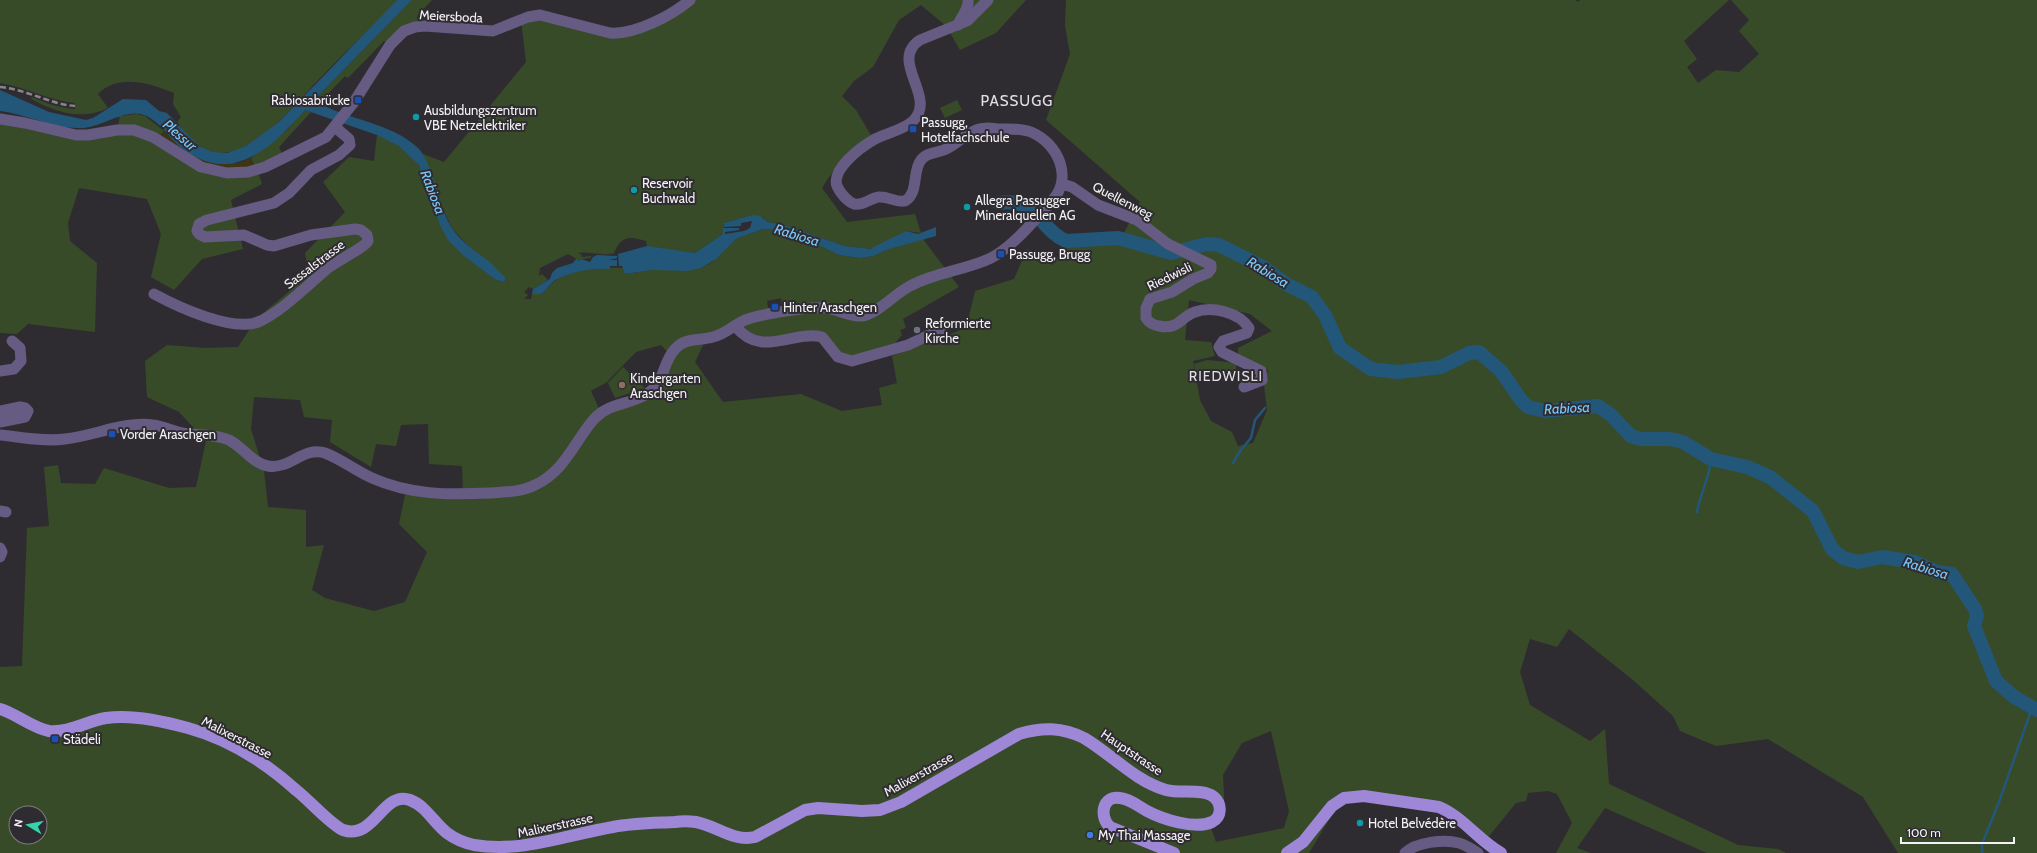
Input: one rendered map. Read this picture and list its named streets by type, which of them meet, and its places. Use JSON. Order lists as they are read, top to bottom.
{
  "streets": {
    "main road": ["Malixerstrasse", "Hauptstrasse"],
    "street": [
      "Meiersboda",
      "Quellenweg",
      "Sassalstrasse",
      "Riedwisli"
    ]
  },
  "crossings": [
    ["Meiersboda", "Sassalstrasse"],
    ["Quellenweg", "Riedwisli"],
    ["Malixerstrasse", "Hauptstrasse"]
  ],
  "districts": ["PASSUGG", "RIEDWISLI"],
  "water": ["Plessur", "Rabiosa"],
  "places": {
    "transit": [
      "Rabiosabrücke",
      "Passugg, Hotelfachschule",
      "Passugg, Brugg",
      "Hinter Araschgen",
      "Vorder Araschgen",
      "Städeli"
    ],
    "other": [
      "Ausbildungszentrum VBE Netzelektriker",
      "Reservoir Buchwald",
      "Allegra Passugger Mineralquellen AG",
      "Reformierte Kirche",
      "Kindergarten Araschgen",
      "Hotel Belvédère",
      "My Thai Massage"
    ]
  },
  "scale_bar": "100 m",
  "north": "left"
}
